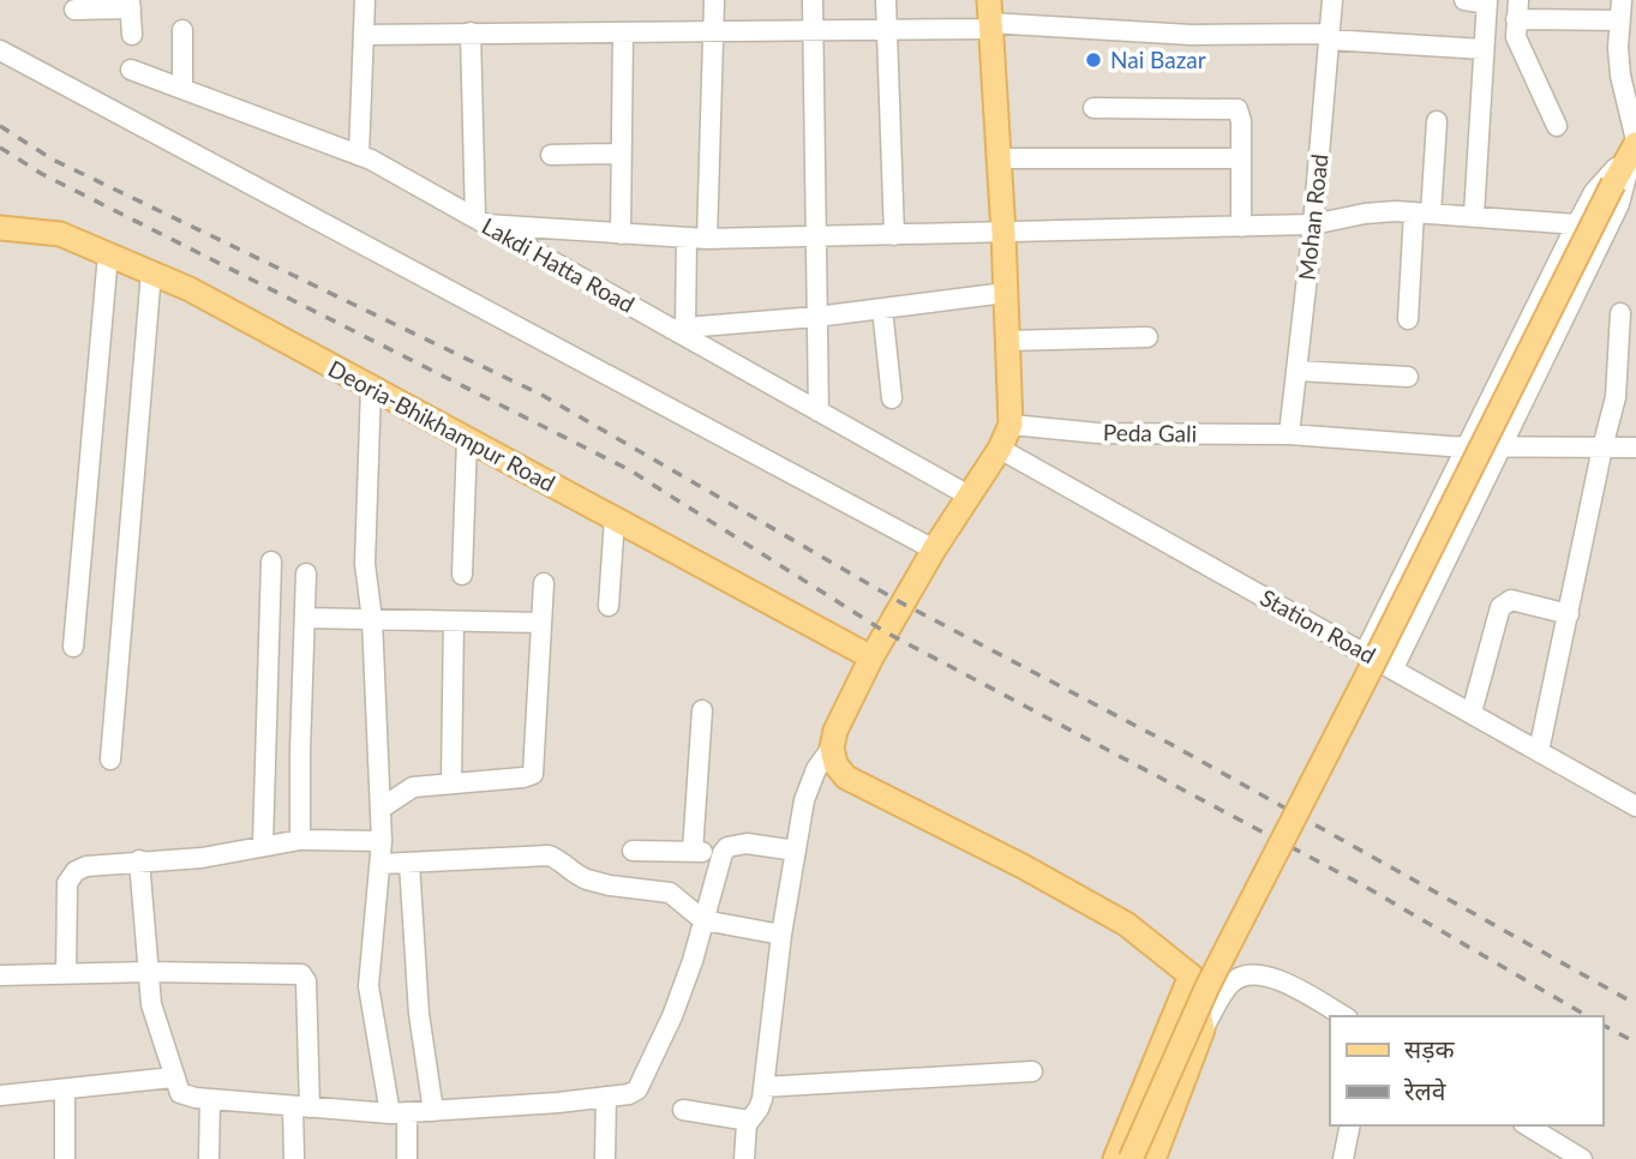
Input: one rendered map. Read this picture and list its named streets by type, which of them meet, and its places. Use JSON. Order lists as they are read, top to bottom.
{
  "streets": {
    "main road": ["Deoria-Bhikhampur Road"],
    "street": [
      "Mohan Road",
      "Lakdi Hatta Road",
      "Peda Gali",
      "Station Road"
    ]
  },
  "crossings": [
    ["Mohan Road", "Peda Gali"]
  ],
  "places": ["Nai Bazar"],
  "legend": ["सड़क", "रेलवे"]
}
